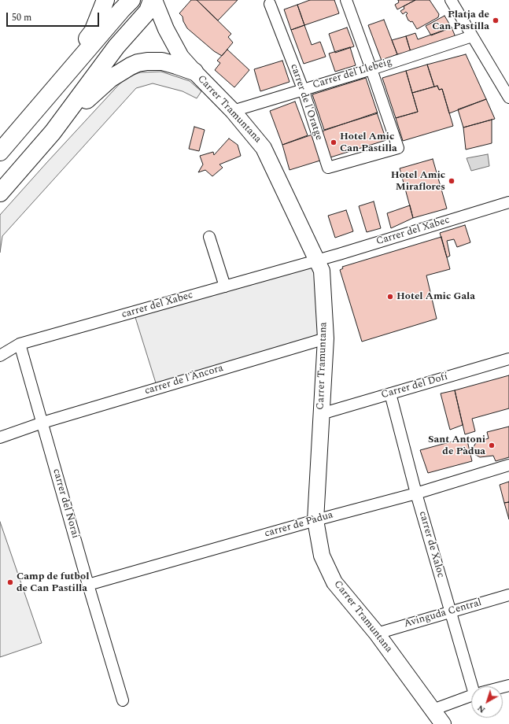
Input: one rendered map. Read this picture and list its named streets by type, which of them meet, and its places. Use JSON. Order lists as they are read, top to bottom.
{
  "streets": {
    "street": [
      "Carrer del Llebeig",
      "carrer de l'Oratge",
      "Carrer Tramuntana",
      "Carrer del Xabec",
      "carrer del Xabec",
      "carrer de l'Àncora",
      "Carrer del Dofí",
      "carrer del Norai",
      "carrer de Pàdua",
      "carrer de Xaloc",
      "Avinguda Central"
    ]
  },
  "crossings": [
    ["Carrer del Llebeig", "carrer de l'Oratge"],
    ["Carrer del Llebeig", "Carrer Tramuntana"],
    ["Carrer Tramuntana", "Carrer del Xabec"],
    ["Carrer Tramuntana", "carrer del Xabec"],
    ["Carrer Tramuntana", "carrer de l'Àncora"],
    ["Carrer Tramuntana", "Carrer del Dofí"],
    ["Carrer Tramuntana", "carrer de Pàdua"],
    ["Carrer Tramuntana", "Avinguda Central"],
    ["Carrer del Xabec", "carrer del Xabec"],
    ["carrer de l'Àncora", "carrer del Norai"],
    ["Carrer del Dofí", "carrer de Xaloc"],
    ["carrer del Norai", "carrer de Pàdua"],
    ["carrer de Pàdua", "carrer de Xaloc"],
    ["carrer de Xaloc", "Avinguda Central"]
  ],
  "places": [
    "Platja de Can Pastilla",
    "Hotel Amic Can Pastilla",
    "Hotel Amic Miraflores",
    "Hotel Amic Gala",
    "Sant Antoni de Pàdua",
    "Camp de futbol de Can Pastilla"
  ],
  "scale_bar": "50 m",
  "north": "bottom left"
}
